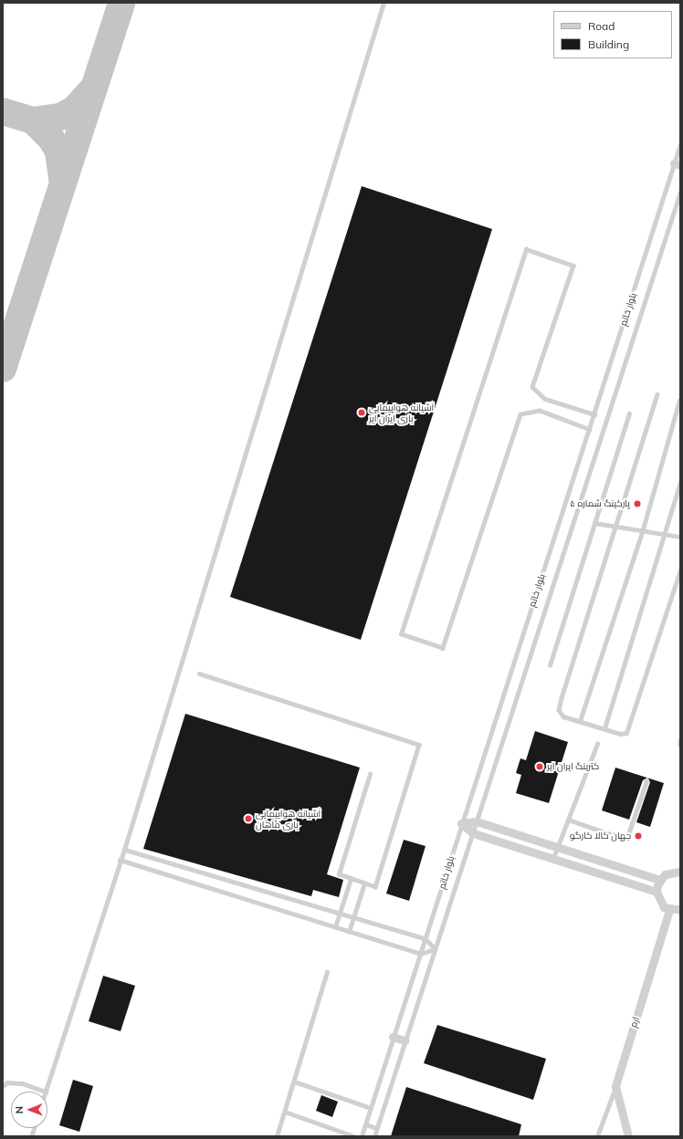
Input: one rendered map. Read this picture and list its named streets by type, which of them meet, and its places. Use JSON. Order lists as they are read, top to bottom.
{
  "streets": {
    "street": ["ارم"],
    "lane": ["بلوار خاتم"]
  },
  "places": [
    "آشیانه هواپیمایی باری ایران ایر",
    "پارکینگ شماره ۵",
    "کترینگ ایران ایر",
    "آشیانه هواپیمایی باری ماهان",
    "جهان کالا کارگو"
  ],
  "legend": ["Road", "Building"],
  "north": "left"
}
